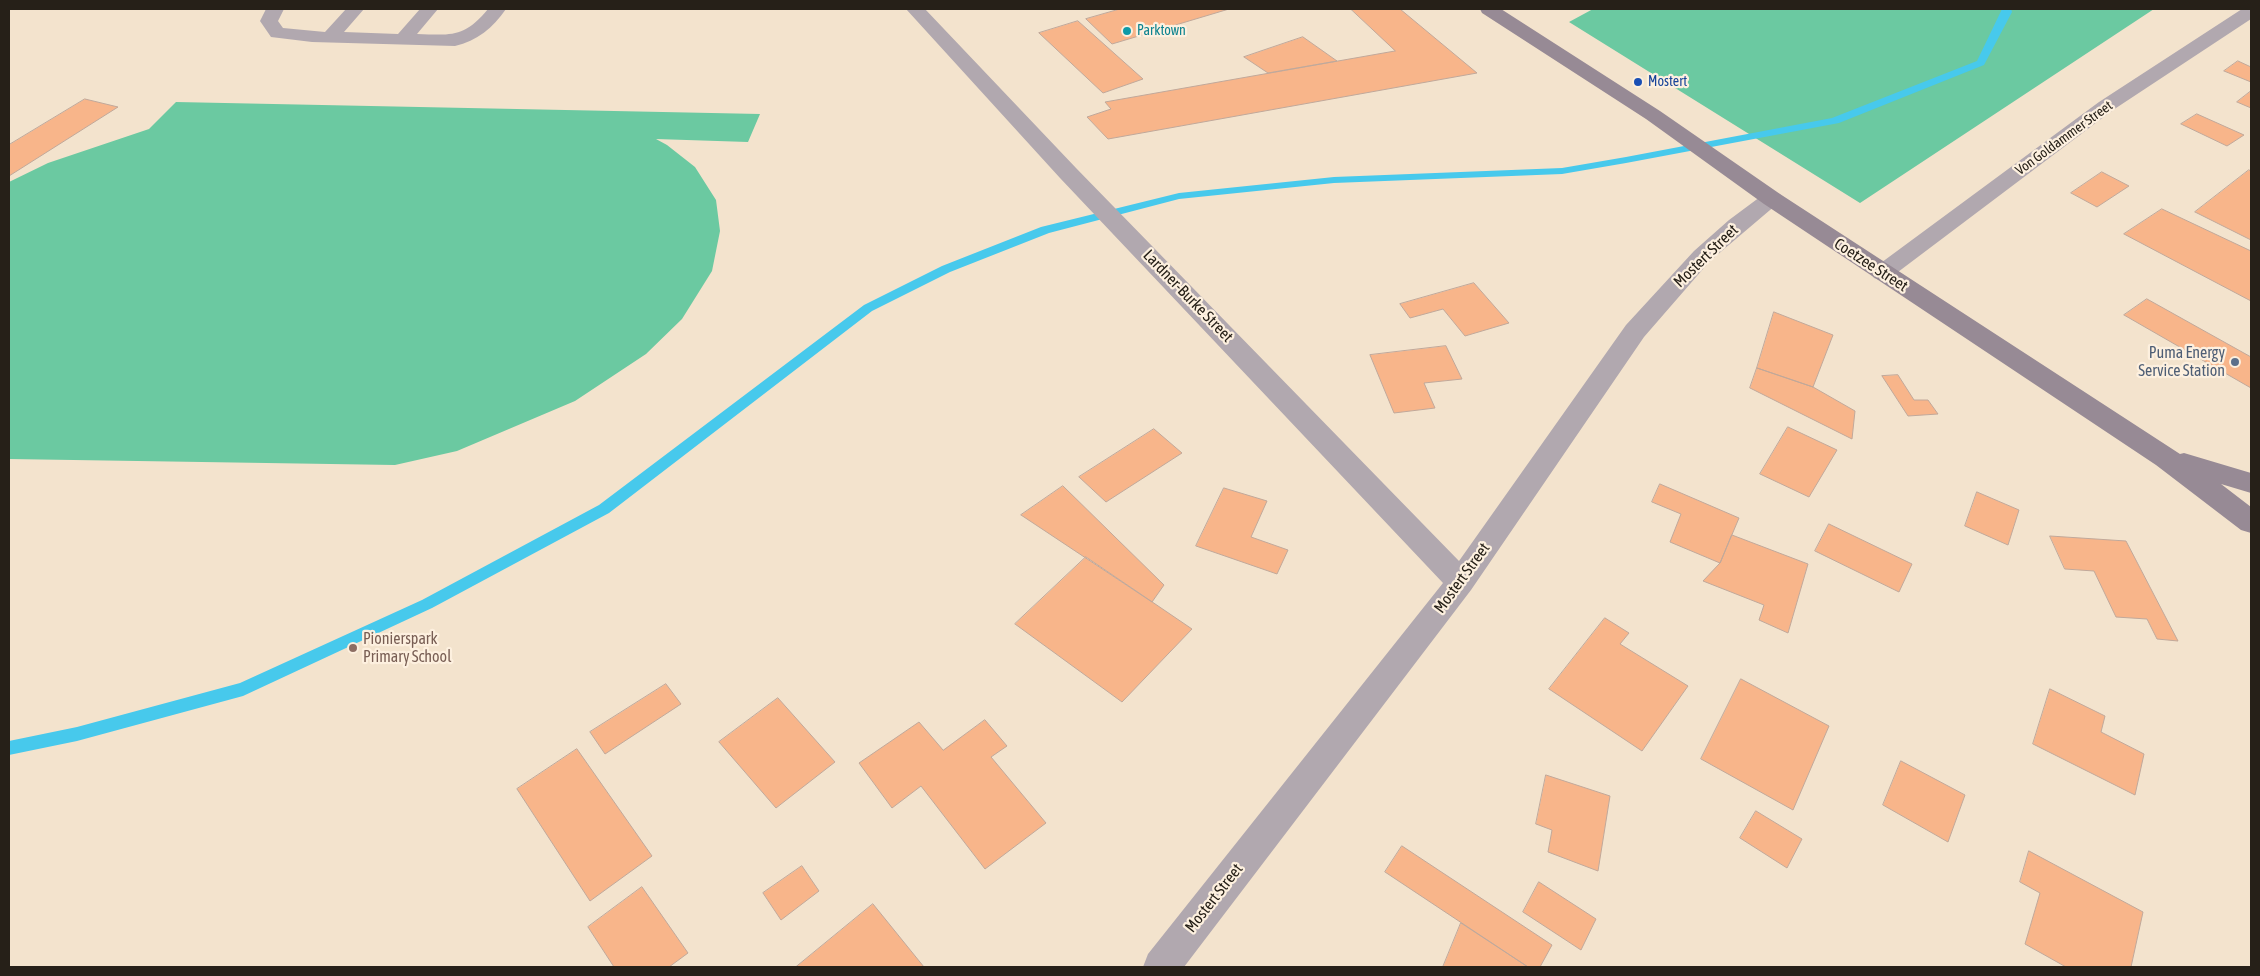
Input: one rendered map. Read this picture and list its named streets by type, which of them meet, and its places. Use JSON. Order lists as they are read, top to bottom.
{
  "streets": {
    "street": [
      "Von Goldammer Street",
      "Mostert Street",
      "Coetzee Street",
      "Lardner-Burke Street"
    ]
  },
  "crossings": [
    ["Von Goldammer Street", "Coetzee Street"],
    ["Mostert Street", "Coetzee Street"],
    ["Mostert Street", "Lardner-Burke Street"]
  ],
  "places": [
    "Parktown",
    "Mostert",
    "Puma Energy Service Station",
    "Pionierspark Primary School"
  ]
}
